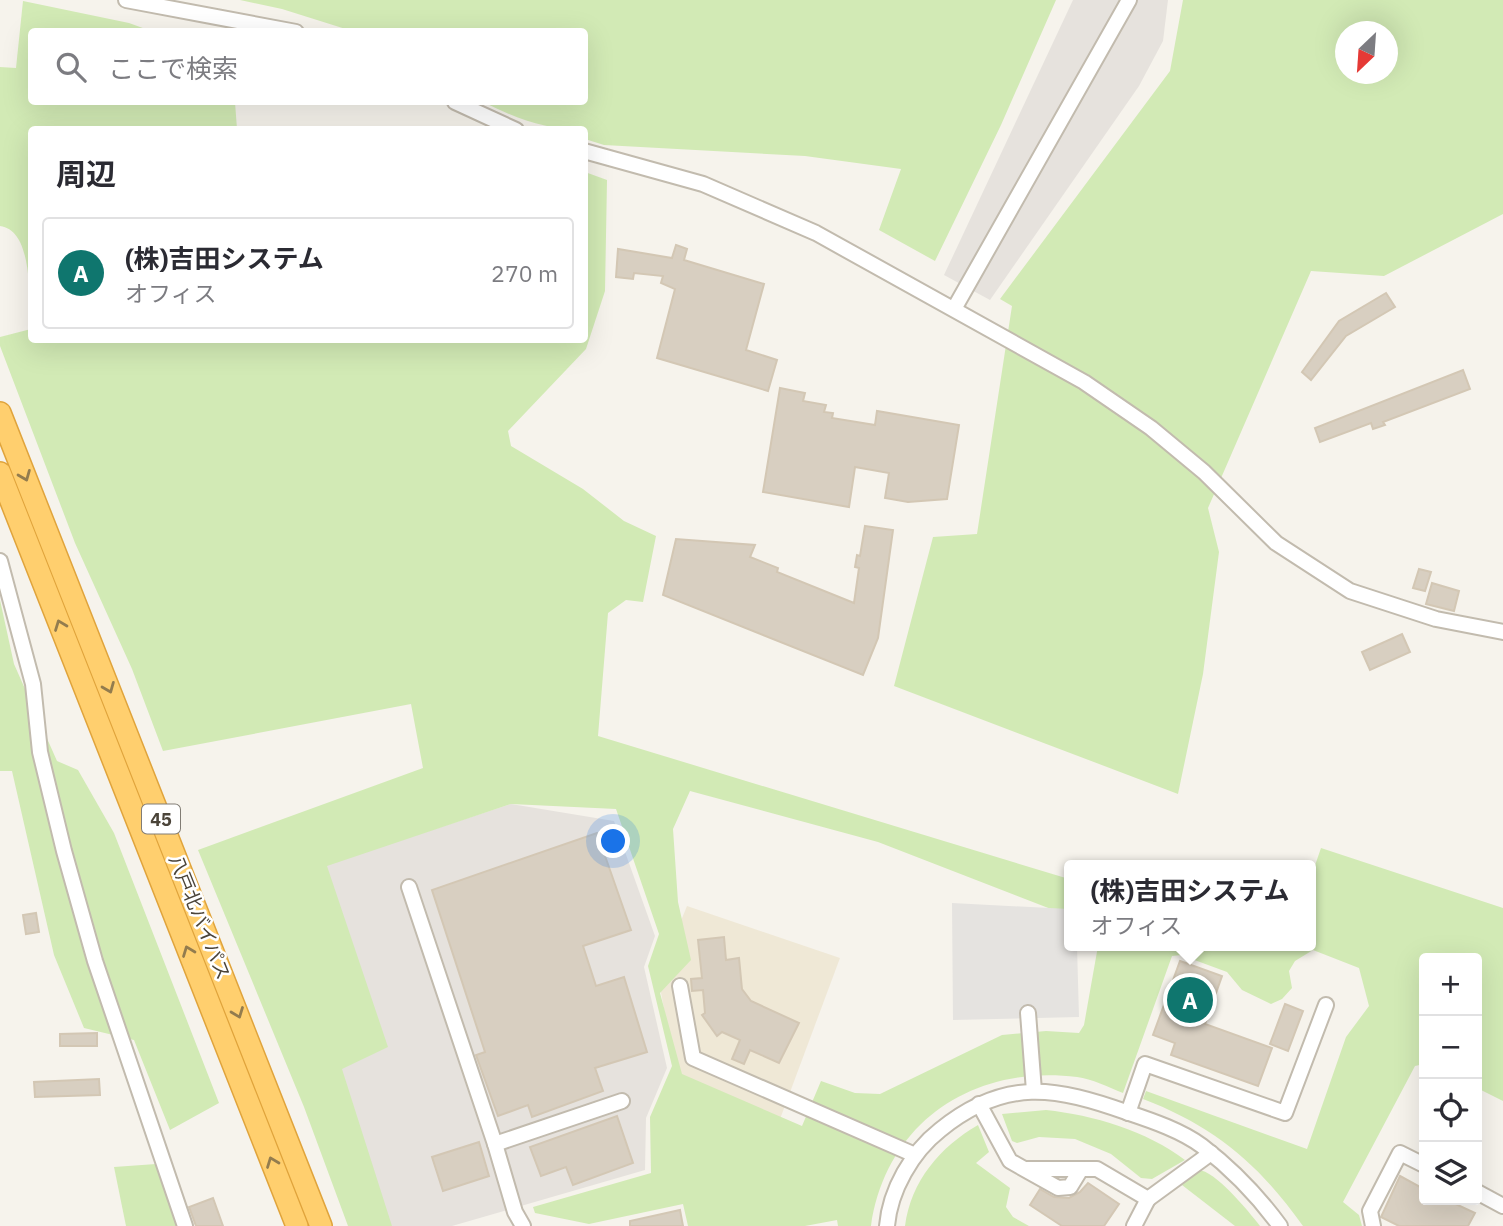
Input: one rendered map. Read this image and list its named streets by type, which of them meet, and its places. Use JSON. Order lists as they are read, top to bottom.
{
  "streets": {
    "highway": ["45", "八戸北バイパス"]
  },
  "north": "bottom left",
  "page": {
    "search": "ここで検索",
    "heading": "周辺",
    "list": [
      {
        "mark": "A",
        "name": "(株)吉田システム",
        "note": "オフィス",
        "value": "270 m"
      }
    ],
    "popup": ["(株)吉田システム", "オフィス"],
    "map_buttons": ["+", "−"],
    "pins": "A"
  }
}
